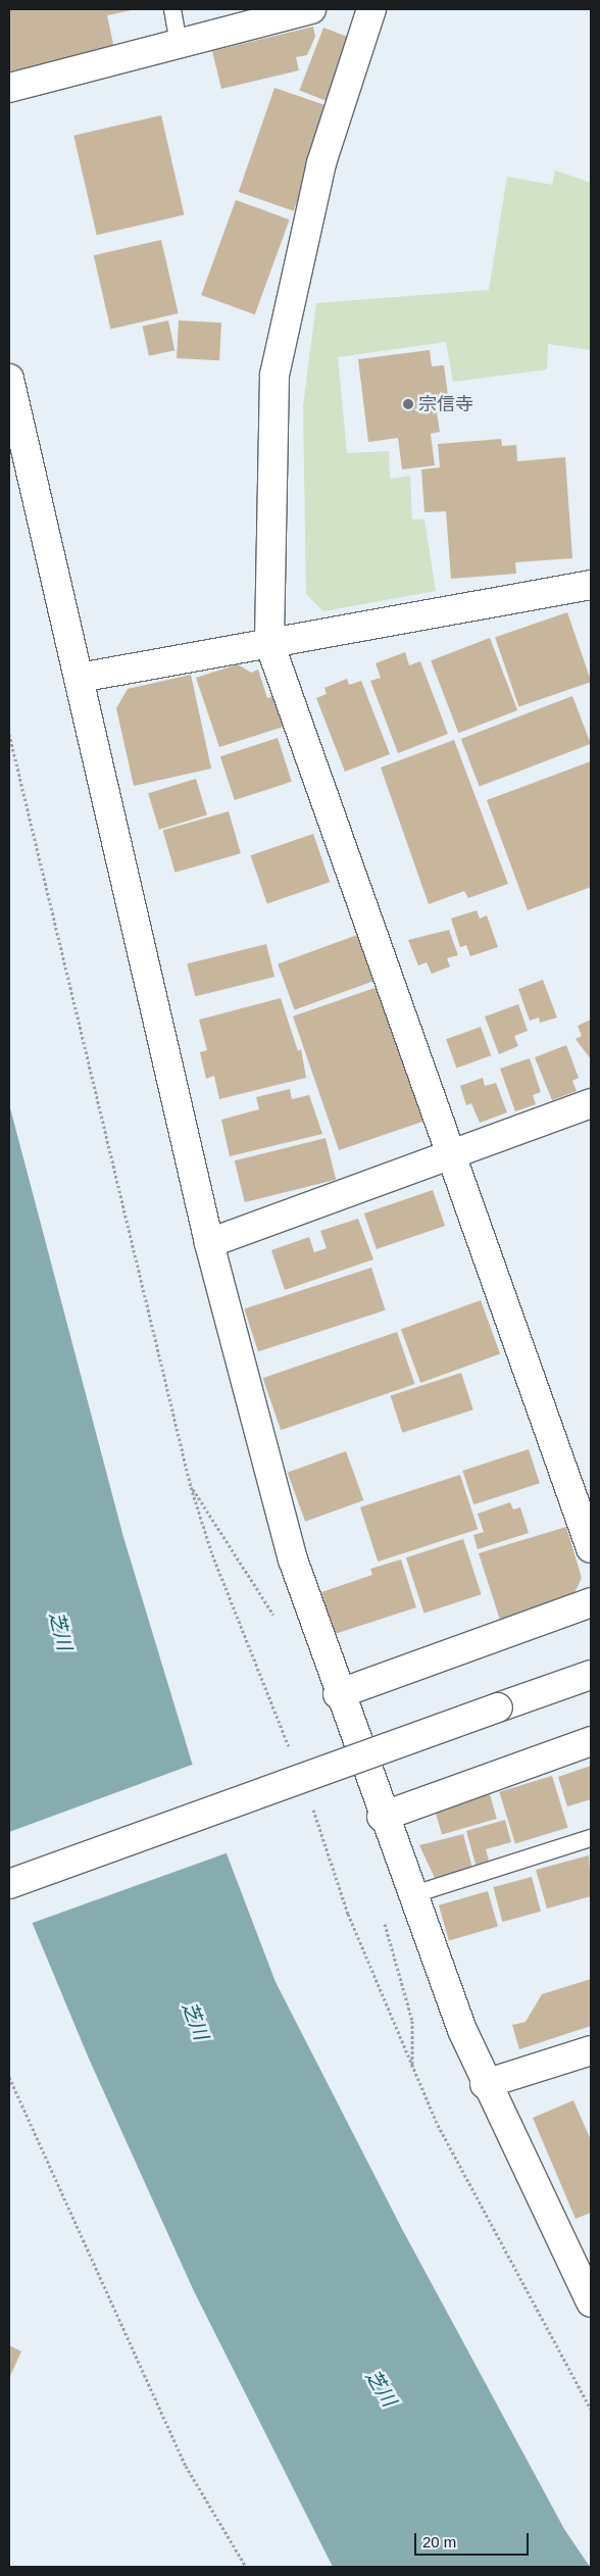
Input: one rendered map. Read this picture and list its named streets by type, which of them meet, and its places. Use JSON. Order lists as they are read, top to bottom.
{
  "water": ["芝川"],
  "places": ["宗信寺"],
  "scale_bar": "20 m"
}
